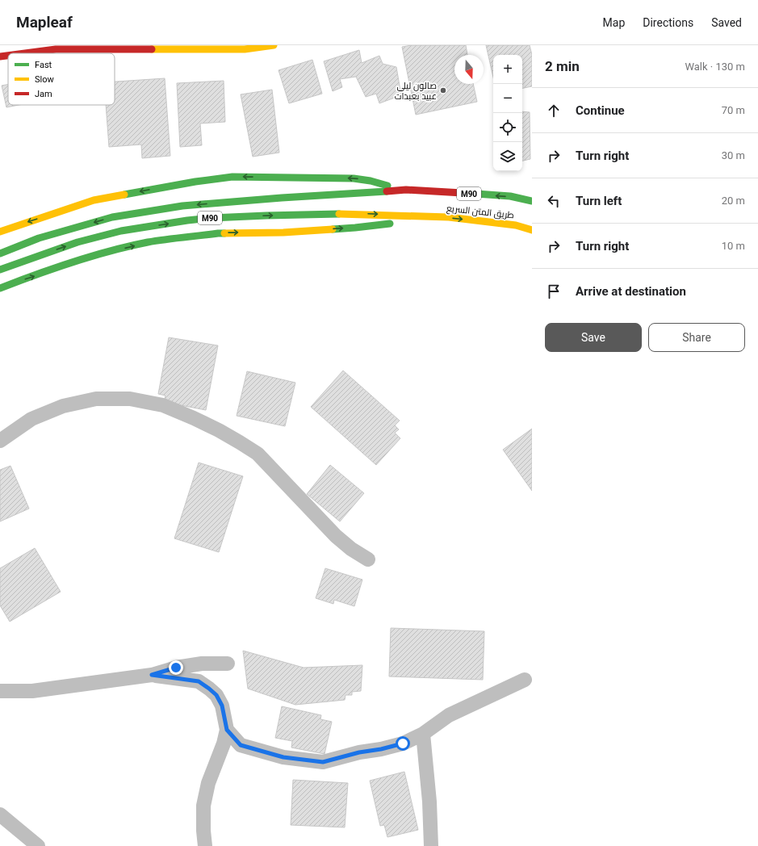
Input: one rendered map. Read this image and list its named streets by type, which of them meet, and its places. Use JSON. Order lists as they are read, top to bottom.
{
  "streets": {
    "main road": ["M90", "طريق المتن السريع"]
  },
  "crossings": [
    ["M90", "طريق المتن السريع"]
  ],
  "places": ["صالون ليلى عبيد بعبدات"],
  "legend": ["Fast", "Slow", "Jam"],
  "north": "bottom",
  "page": {
    "header": "Mapleaf",
    "nav": ["Map", "Directions", "Saved"],
    "heading": ["2 min", "Walk · 130 m"],
    "map_buttons": ["+", "−"],
    "list": [
      ["Continue", "70 m"],
      ["Turn right", "30 m"],
      ["Turn left", "20 m"],
      ["Turn right", "10 m"],
      "Arrive at destination"
    ],
    "buttons": ["Save", "Share"]
  }
}
